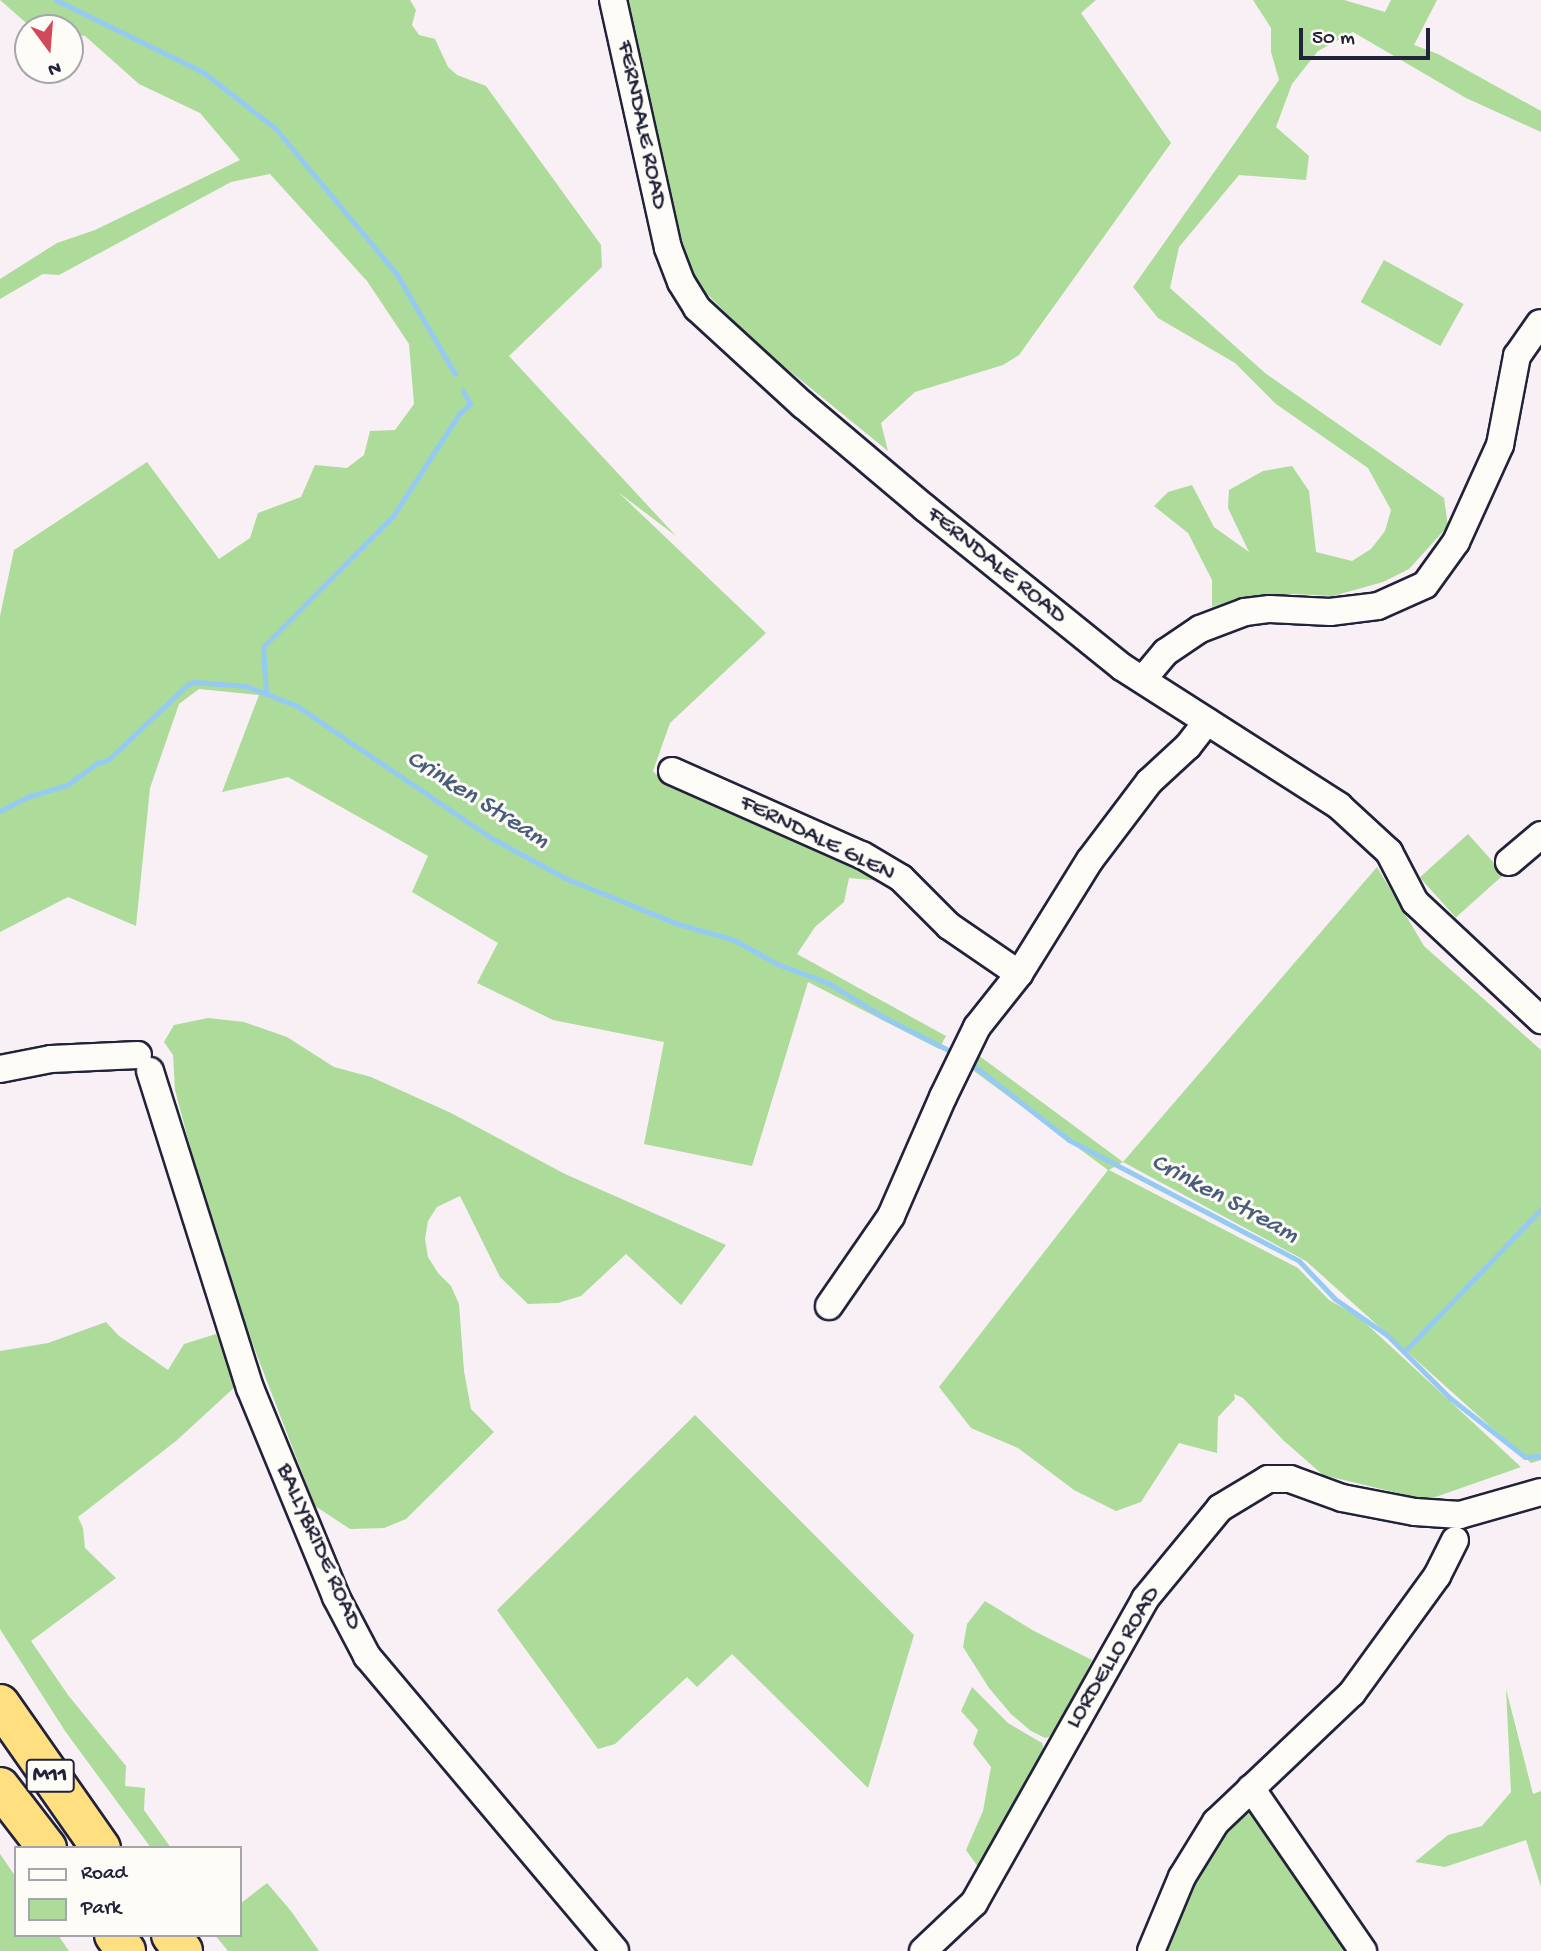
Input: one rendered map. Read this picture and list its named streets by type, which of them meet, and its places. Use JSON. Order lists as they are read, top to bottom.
{
  "streets": {
    "highway": ["M11"],
    "street": [
      "FERNDALE ROAD",
      "FERNDALE GLEN",
      "BALLYBRIDE ROAD",
      "LORDELLO ROAD"
    ]
  },
  "water": ["Crinken Stream"],
  "legend": ["Road", "Park"],
  "scale_bar": "50 m",
  "north": "bottom"
}
